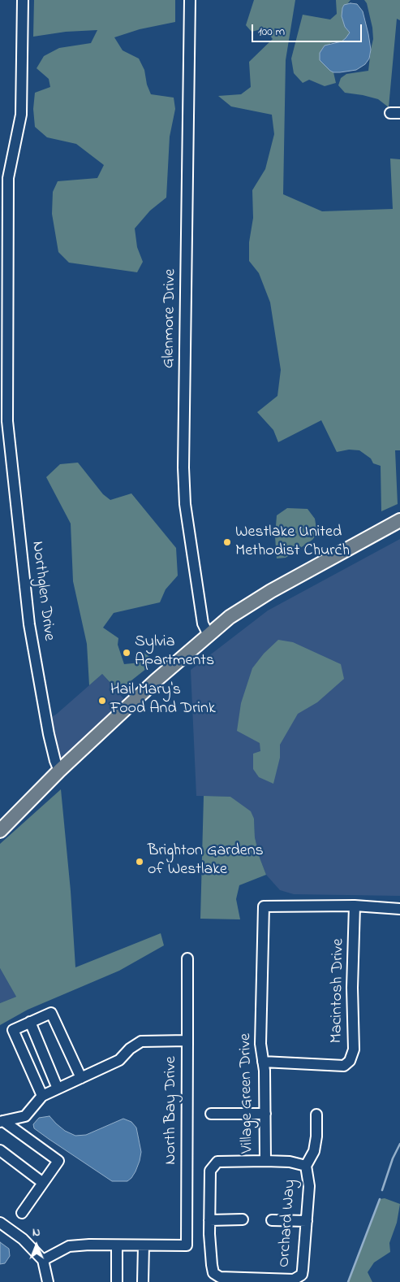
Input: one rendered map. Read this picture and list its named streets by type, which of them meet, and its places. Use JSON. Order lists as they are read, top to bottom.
{
  "streets": {
    "street": [
      "Glenmore Drive",
      "Northglen Drive",
      "Macintosh Drive",
      "Village Green Drive",
      "North Bay Drive",
      "Orchard Way"
    ]
  },
  "crossings": [
    ["Macintosh Drive", "Village Green Drive"],
    ["Village Green Drive", "Orchard Way"]
  ],
  "places": [
    "Westlake United Methodist Church",
    "Sylvia Apartments",
    "Hail Mary's Food And Drink",
    "Brighton Gardens of Westlake"
  ],
  "scale_bar": "100 m",
  "north": "top"
}
